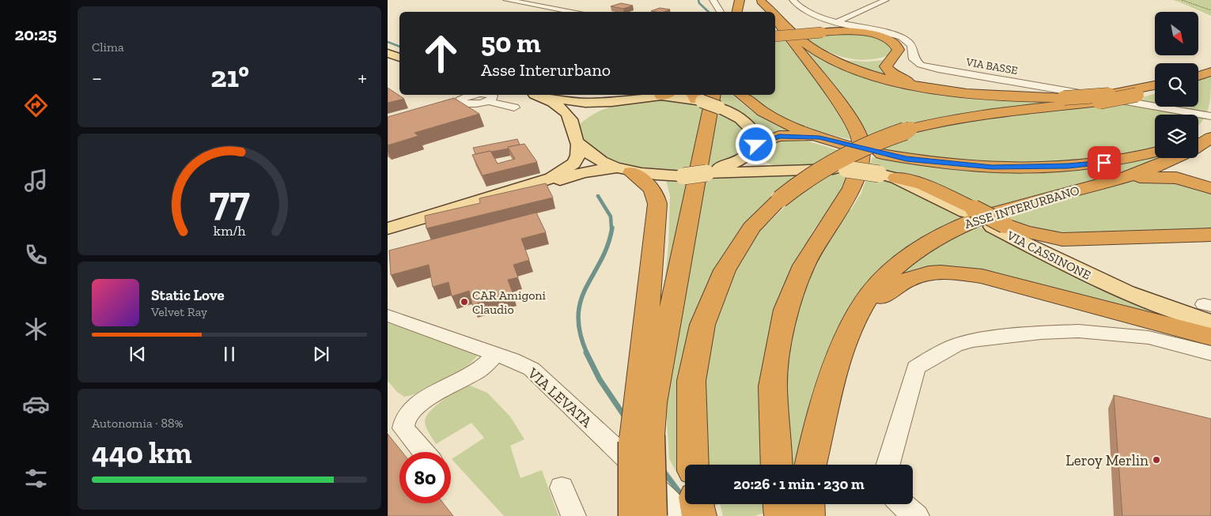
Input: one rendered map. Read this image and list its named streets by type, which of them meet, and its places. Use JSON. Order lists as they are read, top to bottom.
{
  "streets": {
    "highway": ["ASSE INTERURBANO"],
    "main road": ["VIA CASSINONE"],
    "street": ["VIA BASSE", "VIA LEVATA"]
  },
  "places": ["CAR Amigoni Claudio", "Leroy Merlin"],
  "north": "bottom right",
  "page": {
    "tabs": "20:25",
    "tile": [
      "Clima",
      ["Autonomia · 88%", "440 km"]
    ],
    "turn": ["50 m", "Asse Interurbano"],
    "heat": ["−", "21°", "+"],
    "song": ["Static Love", "Velvet Ray"],
    "limit": "80",
    "trip": "20:26 · 1 min · 230 m",
    "gauge": ["77", "km/h"]
  }
}
